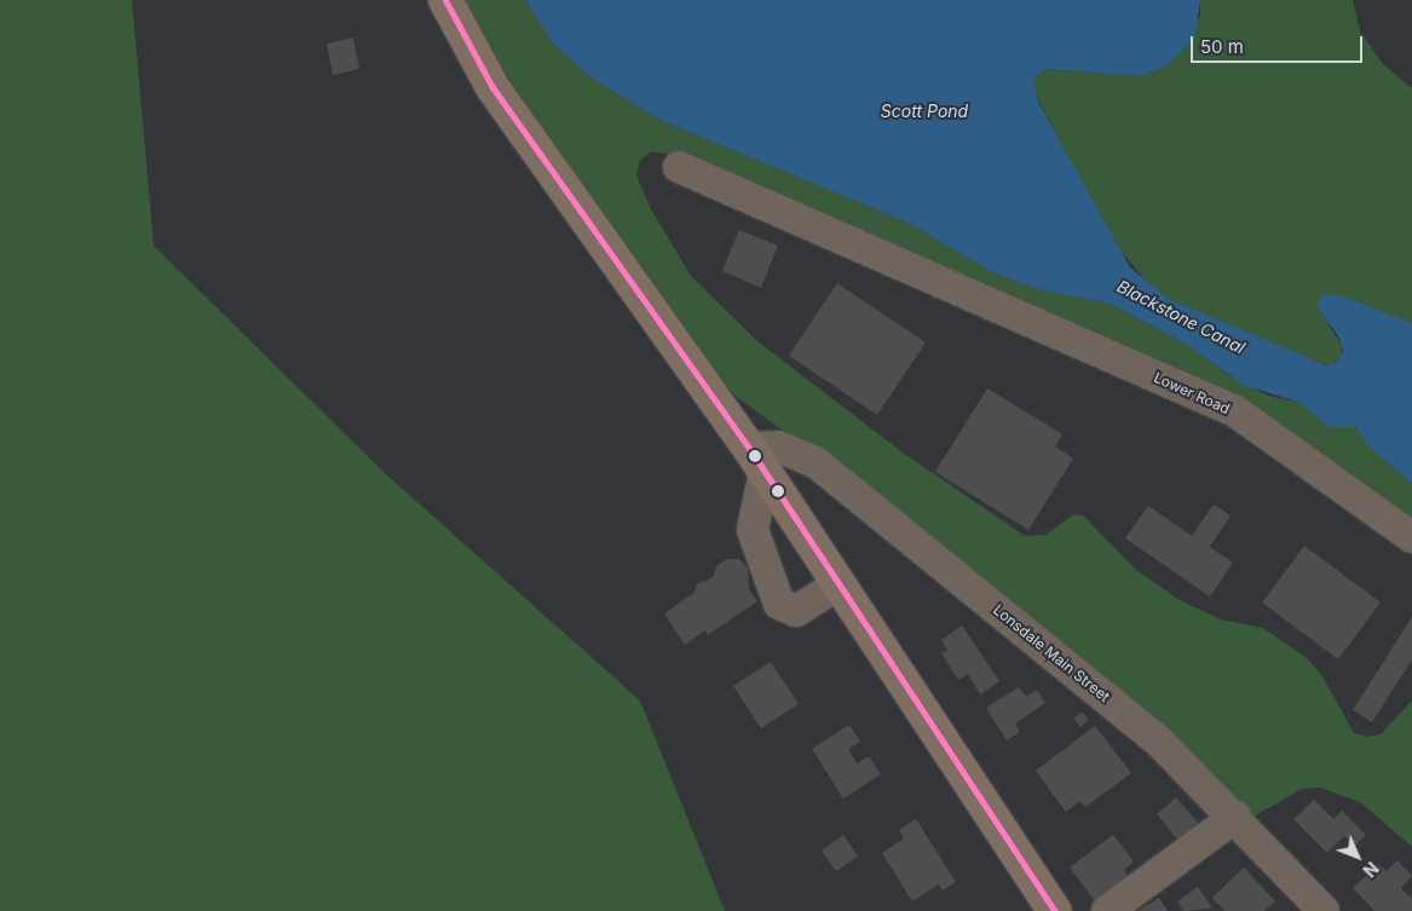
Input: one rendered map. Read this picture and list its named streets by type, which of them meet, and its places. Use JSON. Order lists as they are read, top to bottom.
{
  "streets": {
    "street": ["Lower Road", "Lonsdale Main Street"]
  },
  "water": ["Scott Pond", "Blackstone Canal"],
  "scale_bar": "50 m",
  "north": "bottom right"
}
